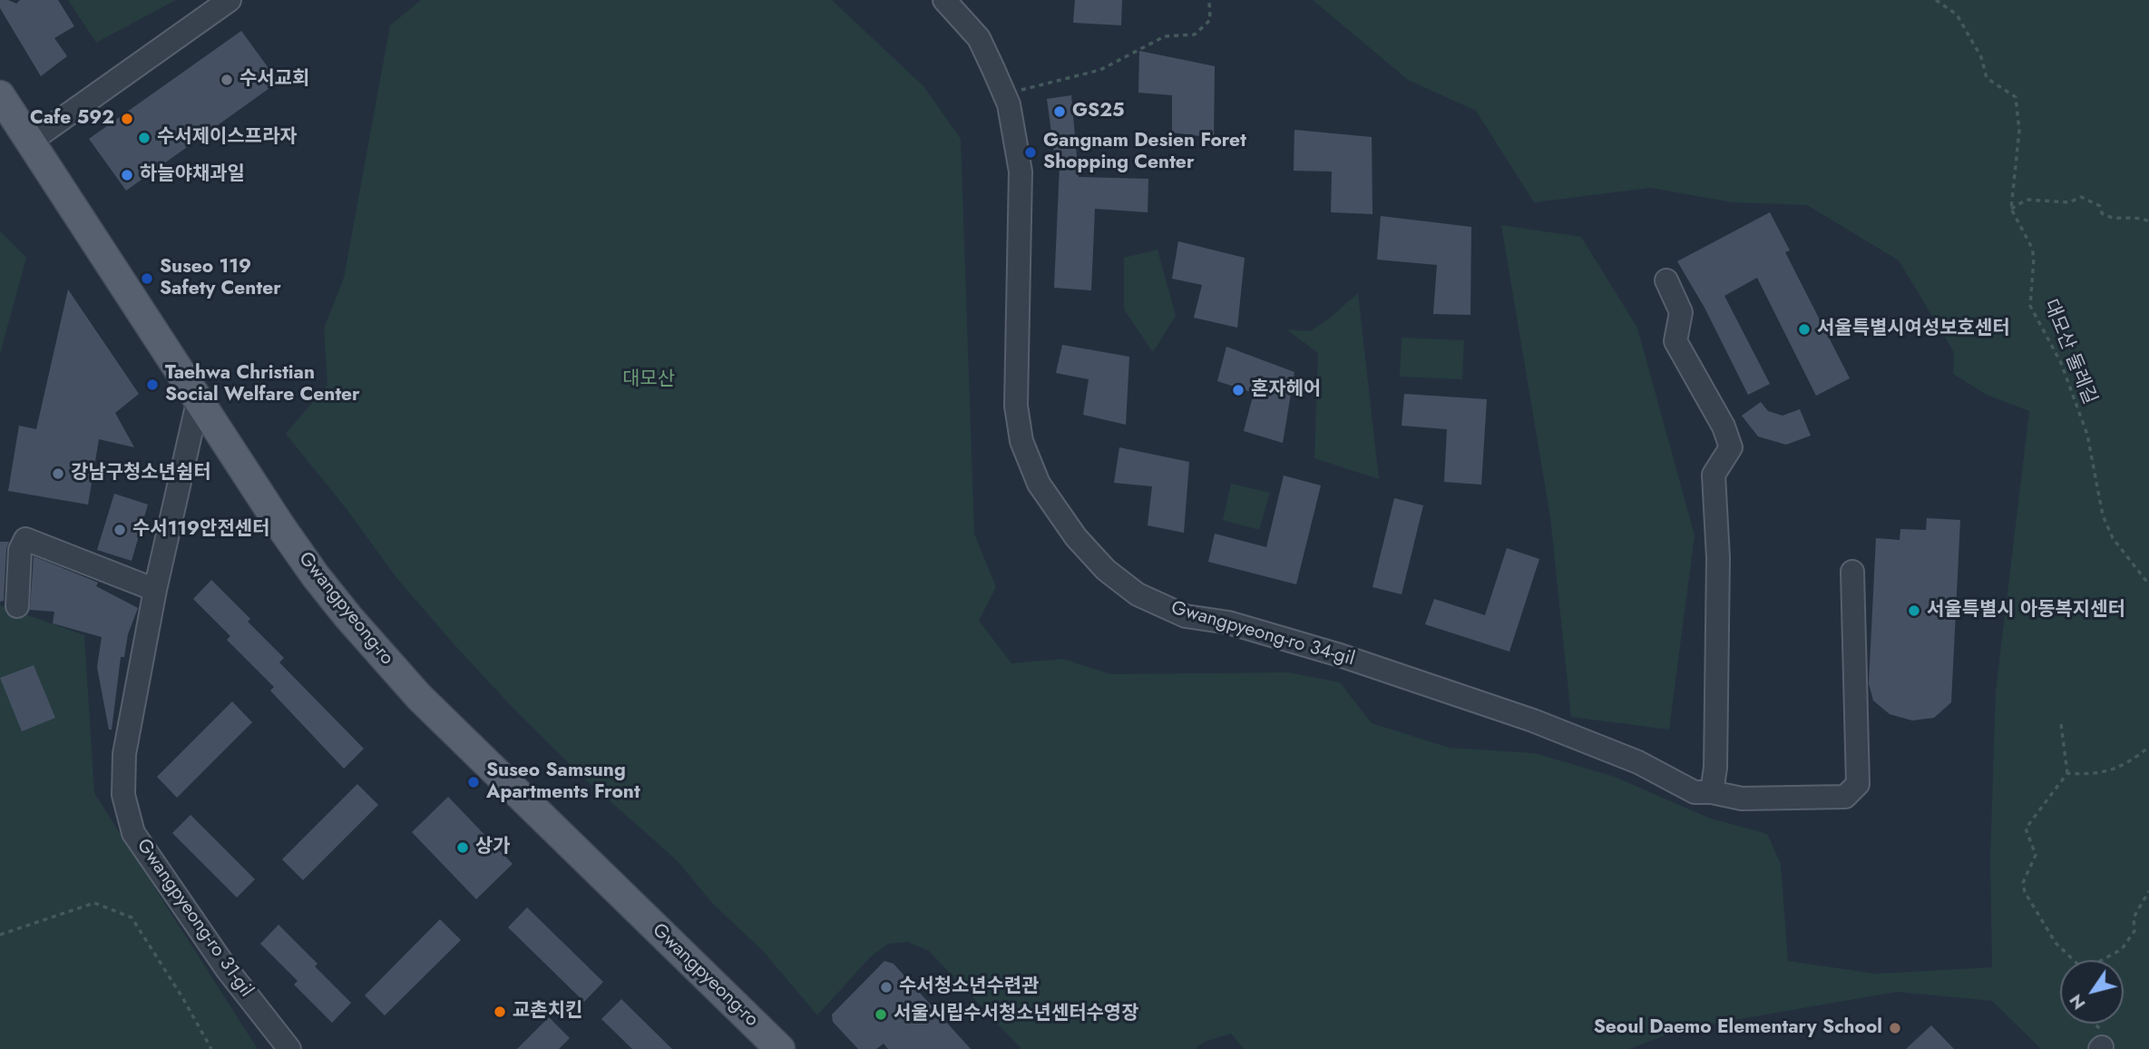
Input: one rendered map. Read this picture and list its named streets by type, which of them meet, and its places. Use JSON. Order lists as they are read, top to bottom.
{
  "streets": {
    "main road": ["Gwangpyeong-ro"],
    "street": ["Gwangpyeong-ro 34-gil", "Gwangpyeong-ro 31-gil"],
    "path": ["대모산 둘레길"]
  },
  "crossings": [
    ["Gwangpyeong-ro", "Gwangpyeong-ro 31-gil"]
  ],
  "parks": ["대모산"],
  "places": [
    "수서교회",
    "GS25",
    "Cafe 592",
    "수서제이스프라자",
    "Gangnam Desien Foret Shopping Center",
    "하늘야채과일",
    "Suseo 119 Safety Center",
    "서울특별시여성보호센터",
    "Taehwa Christian Social Welfare Center",
    "혼자헤어",
    "강남구청소년쉼터",
    "수서119안전센터",
    "서울특별시 아동복지센터",
    "Suseo Samsung Apartments Front",
    "상가",
    "수서청소년수련관",
    "교촌치킨",
    "서울시립수서청소년센터수영장",
    "Seoul Daemo Elementary School"
  ],
  "north": "bottom left"
}
